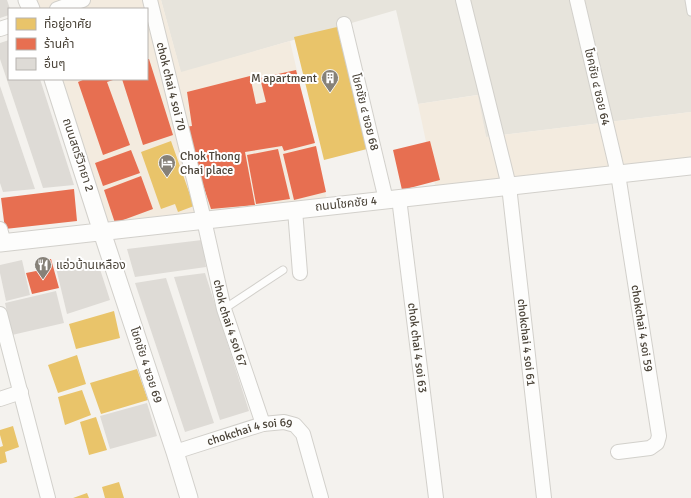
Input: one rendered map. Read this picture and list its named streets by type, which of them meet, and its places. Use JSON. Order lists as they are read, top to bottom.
{
  "streets": {
    "street": [
      "chok chai 4 soi 70",
      "โชคชัย ๔ ซอย 64",
      "โชคชัย ๔ ซอย 68",
      "ถนนสตรีวิทยา 2",
      "ถนนโชคชัย 4",
      "chok chai 4 soi 67",
      "chokchai 4 soi 59",
      "chokchai 4 soi 61",
      "chok chai 4 soi 63",
      "โชคชัย 4 ซอย 69",
      "chokchai 4 soi 69"
    ]
  },
  "crossings": [
    ["chok chai 4 soi 70", "ถนนโชคชัย 4"],
    ["chok chai 4 soi 70", "chok chai 4 soi 67"],
    ["โชคชัย ๔ ซอย 64", "ถนนโชคชัย 4"],
    ["โชคชัย ๔ ซอย 64", "chokchai 4 soi 59"],
    ["โชคชัย ๔ ซอย 68", "ถนนโชคชัย 4"],
    ["โชคชัย ๔ ซอย 68", "chok chai 4 soi 63"],
    ["ถนนสตรีวิทยา 2", "ถนนโชคชัย 4"],
    ["ถนนสตรีวิทยา 2", "โชคชัย 4 ซอย 69"],
    ["ถนนโชคชัย 4", "chok chai 4 soi 67"],
    ["ถนนโชคชัย 4", "chokchai 4 soi 59"],
    ["ถนนโชคชัย 4", "chokchai 4 soi 61"],
    ["ถนนโชคชัย 4", "chok chai 4 soi 63"],
    ["ถนนโชคชัย 4", "โชคชัย 4 ซอย 69"],
    ["chok chai 4 soi 67", "chokchai 4 soi 69"],
    ["โชคชัย 4 ซอย 69", "chokchai 4 soi 69"]
  ],
  "places": {
    "building": ["M apartment"],
    "hotel": ["Chok Thong Chai place"],
    "restaurant": ["แอ่วบ้านเหลือง"]
  },
  "legend": ["ที่อยู่อาศัย", "ร้านค้า", "อื่นๆ"]
}
